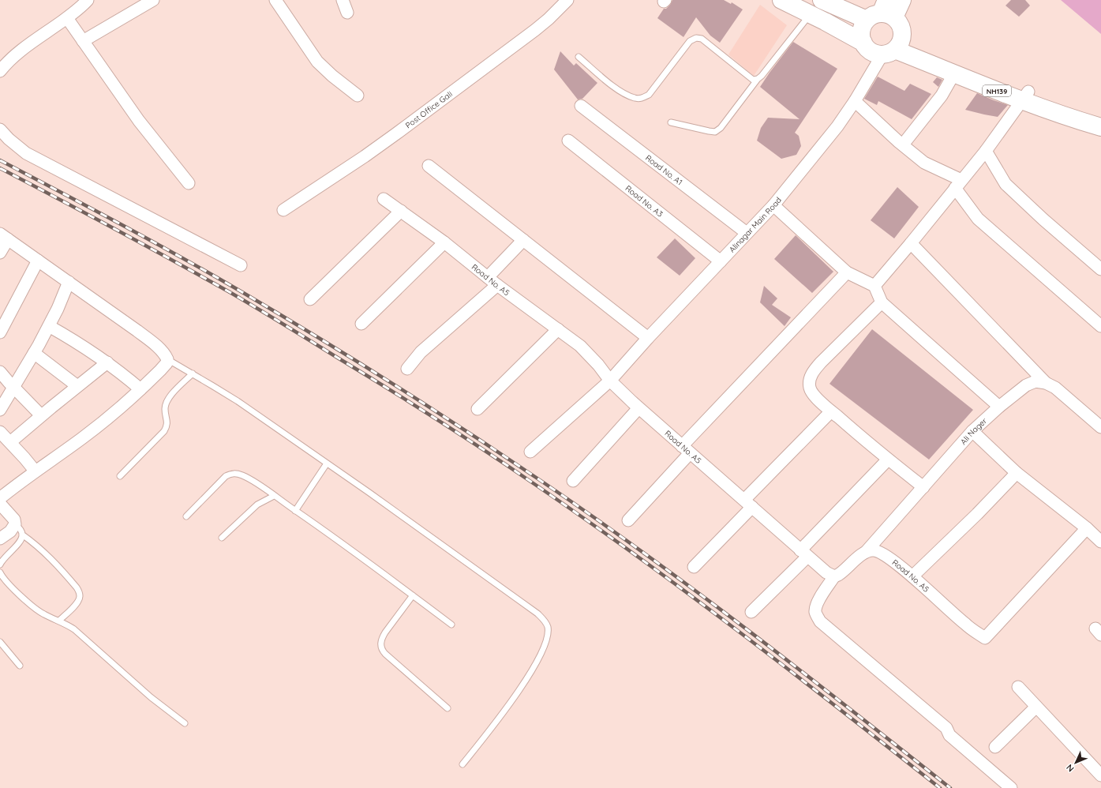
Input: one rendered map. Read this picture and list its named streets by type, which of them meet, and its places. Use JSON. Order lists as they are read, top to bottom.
{
  "streets": {
    "highway": ["NH139"],
    "street": [
      "Post Office Gali",
      "Road No. A1",
      "Road No. A3",
      "Alinagar Main Road",
      "Road No. A5",
      "Ali Nager"
    ]
  },
  "crossings": [
    ["NH139", "Alinagar Main Road"],
    ["Road No. A1", "Alinagar Main Road"],
    ["Road No. A3", "Alinagar Main Road"],
    ["Alinagar Main Road", "Road No. A5"],
    ["Road No. A5", "Ali Nager"]
  ],
  "north": "bottom left"
}
